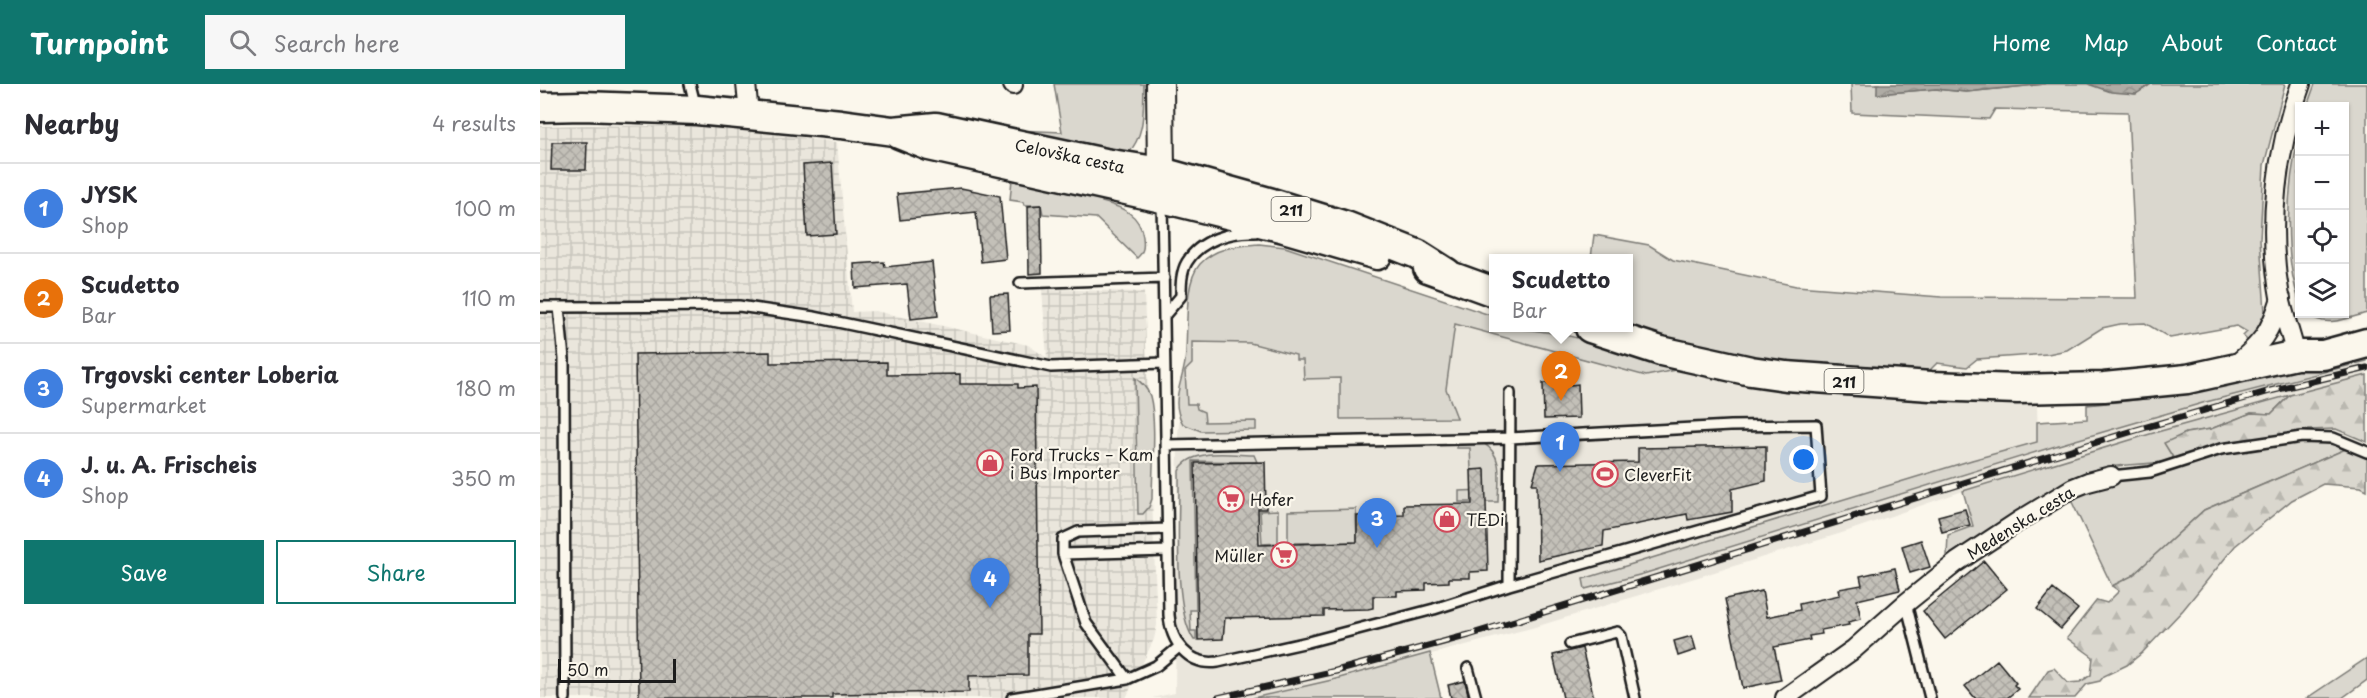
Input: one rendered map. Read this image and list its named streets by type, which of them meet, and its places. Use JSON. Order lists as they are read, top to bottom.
{
  "streets": {
    "main road": ["Celovška cesta", "211"],
    "street": ["Medenska cesta"]
  },
  "crossings": [
    ["Celovška cesta", "211"]
  ],
  "places": {
    "shop": ["Ford Trucks – Kam i Bus Importer", "TEDi"],
    "sports": ["CleverFit"],
    "supermarket": ["Hofer", "Müller"]
  },
  "scale_bar": "50 m",
  "page": {
    "header": "Turnpoint",
    "search": "Search here",
    "nav": [
      "Home",
      "Map",
      "About",
      "Contact"
    ],
    "heading": ["Nearby", "4 results"],
    "map_buttons": ["+", "−"],
    "list": [
      {
        "mark": "1",
        "name": "JYSK",
        "note": "Shop",
        "value": "100 m"
      },
      {
        "mark": "2",
        "name": "Scudetto",
        "note": "Bar",
        "value": "110 m"
      },
      {
        "mark": "3",
        "name": "Trgovski center Loberia",
        "note": "Supermarket",
        "value": "180 m"
      },
      {
        "mark": "4",
        "name": "J. u. A. Frischeis",
        "note": "Shop",
        "value": "350 m"
      }
    ],
    "popup": ["Scudetto", "Bar"],
    "pins": [
      "2",
      "1",
      "3",
      "4"
    ],
    "buttons": ["Save", "Share"],
    "scale": "50 m"
  }
}
